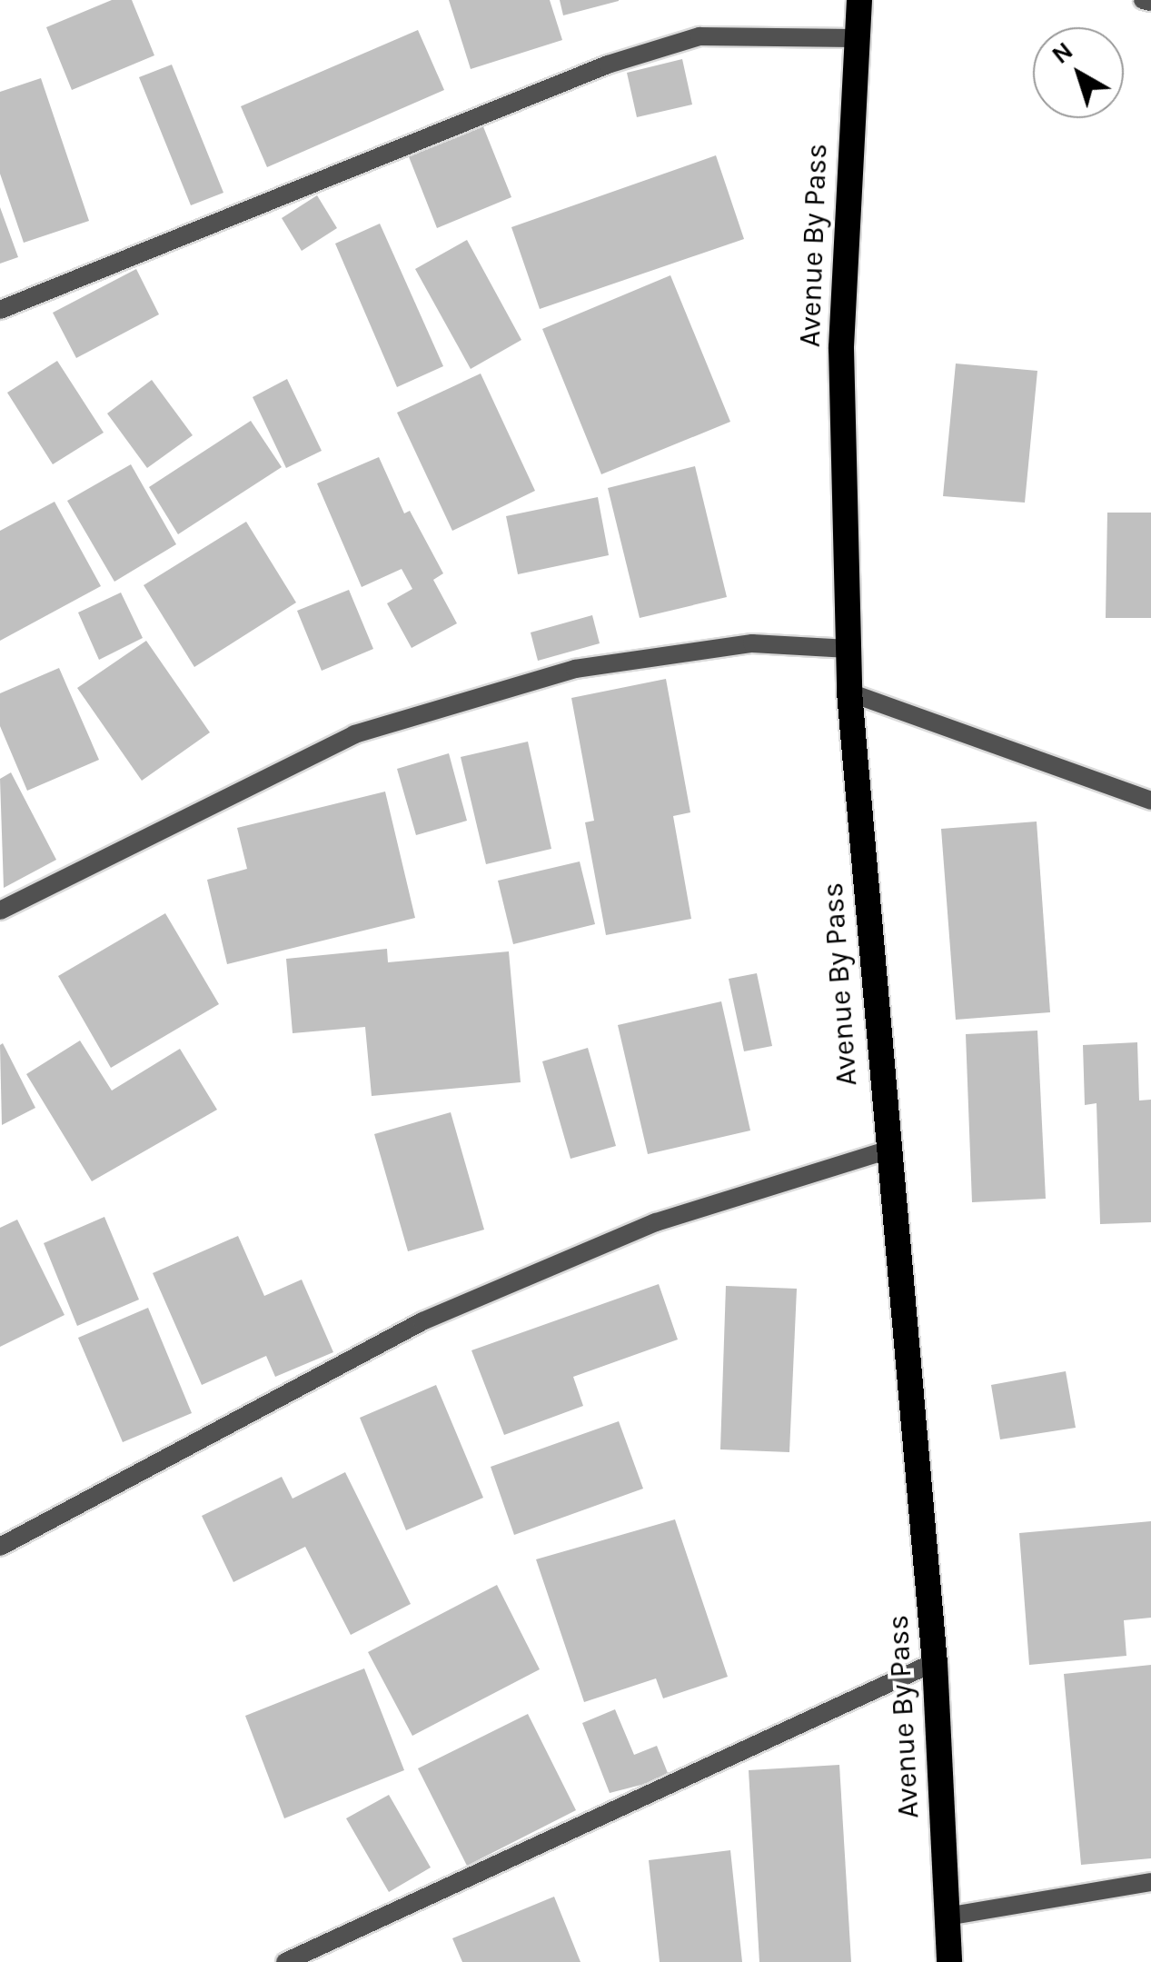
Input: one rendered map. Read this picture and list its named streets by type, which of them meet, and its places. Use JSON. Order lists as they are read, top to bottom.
{
  "streets": {
    "highway": ["Avenue By Pass"]
  },
  "north": "top left"
}
